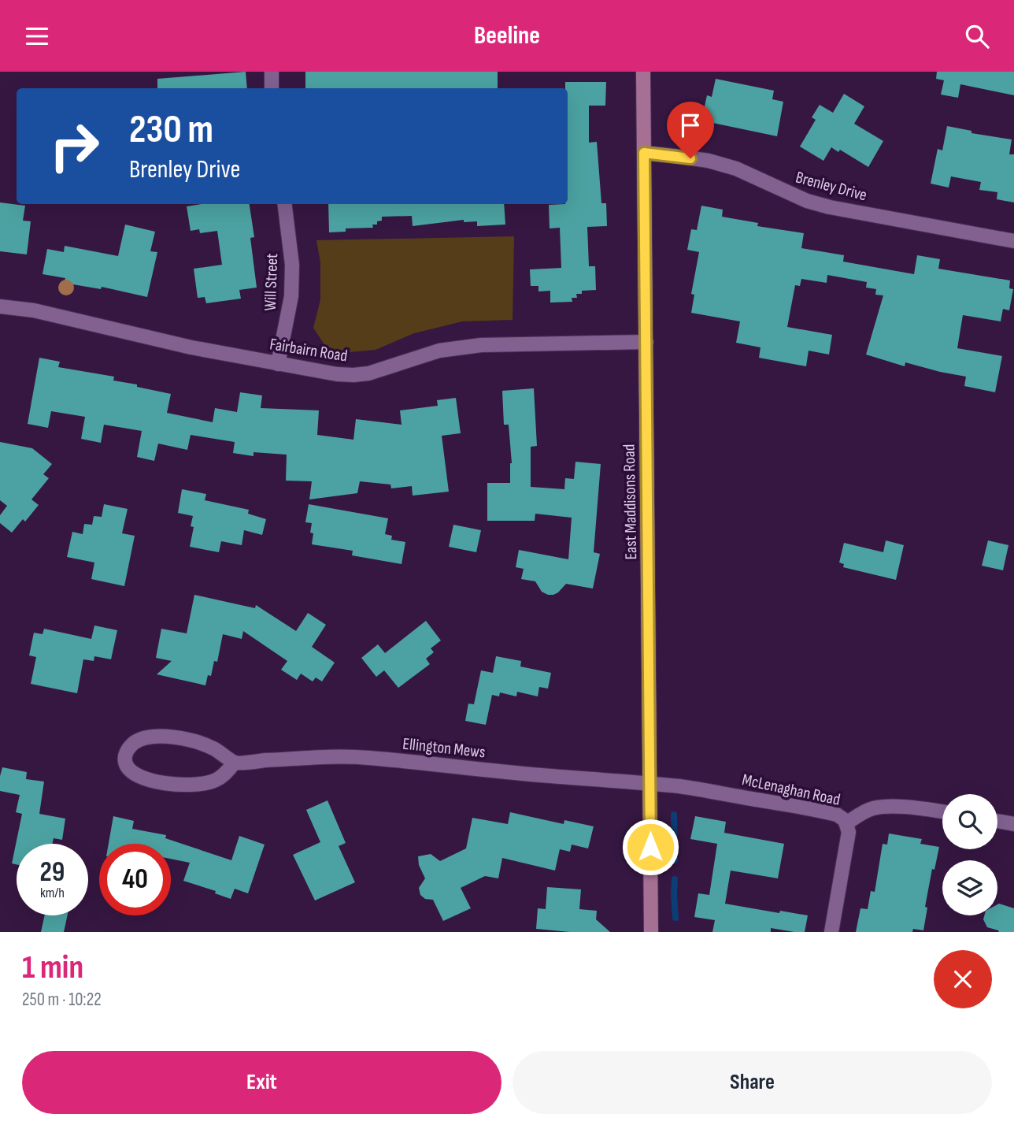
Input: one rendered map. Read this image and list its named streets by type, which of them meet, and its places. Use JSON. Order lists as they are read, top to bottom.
{
  "streets": {
    "street": [
      "Brenley Drive",
      "Will Street",
      "Fairbairn Road",
      "East Maddisons Road",
      "Ellington Mews",
      "McLenaghan Road"
    ]
  },
  "crossings": [
    ["Brenley Drive", "East Maddisons Road"],
    ["Will Street", "Fairbairn Road"],
    ["Fairbairn Road", "East Maddisons Road"],
    ["East Maddisons Road", "Ellington Mews"],
    ["East Maddisons Road", "McLenaghan Road"],
    ["Ellington Mews", "McLenaghan Road"]
  ],
  "page": {
    "header": "Beeline",
    "turn": ["230 m", "Brenley Drive"],
    "speed": "29 km/h",
    "limit": "40",
    "heading": ["1 min", "250 m · 10:22"],
    "buttons": ["Exit", "Share"]
  }
}
